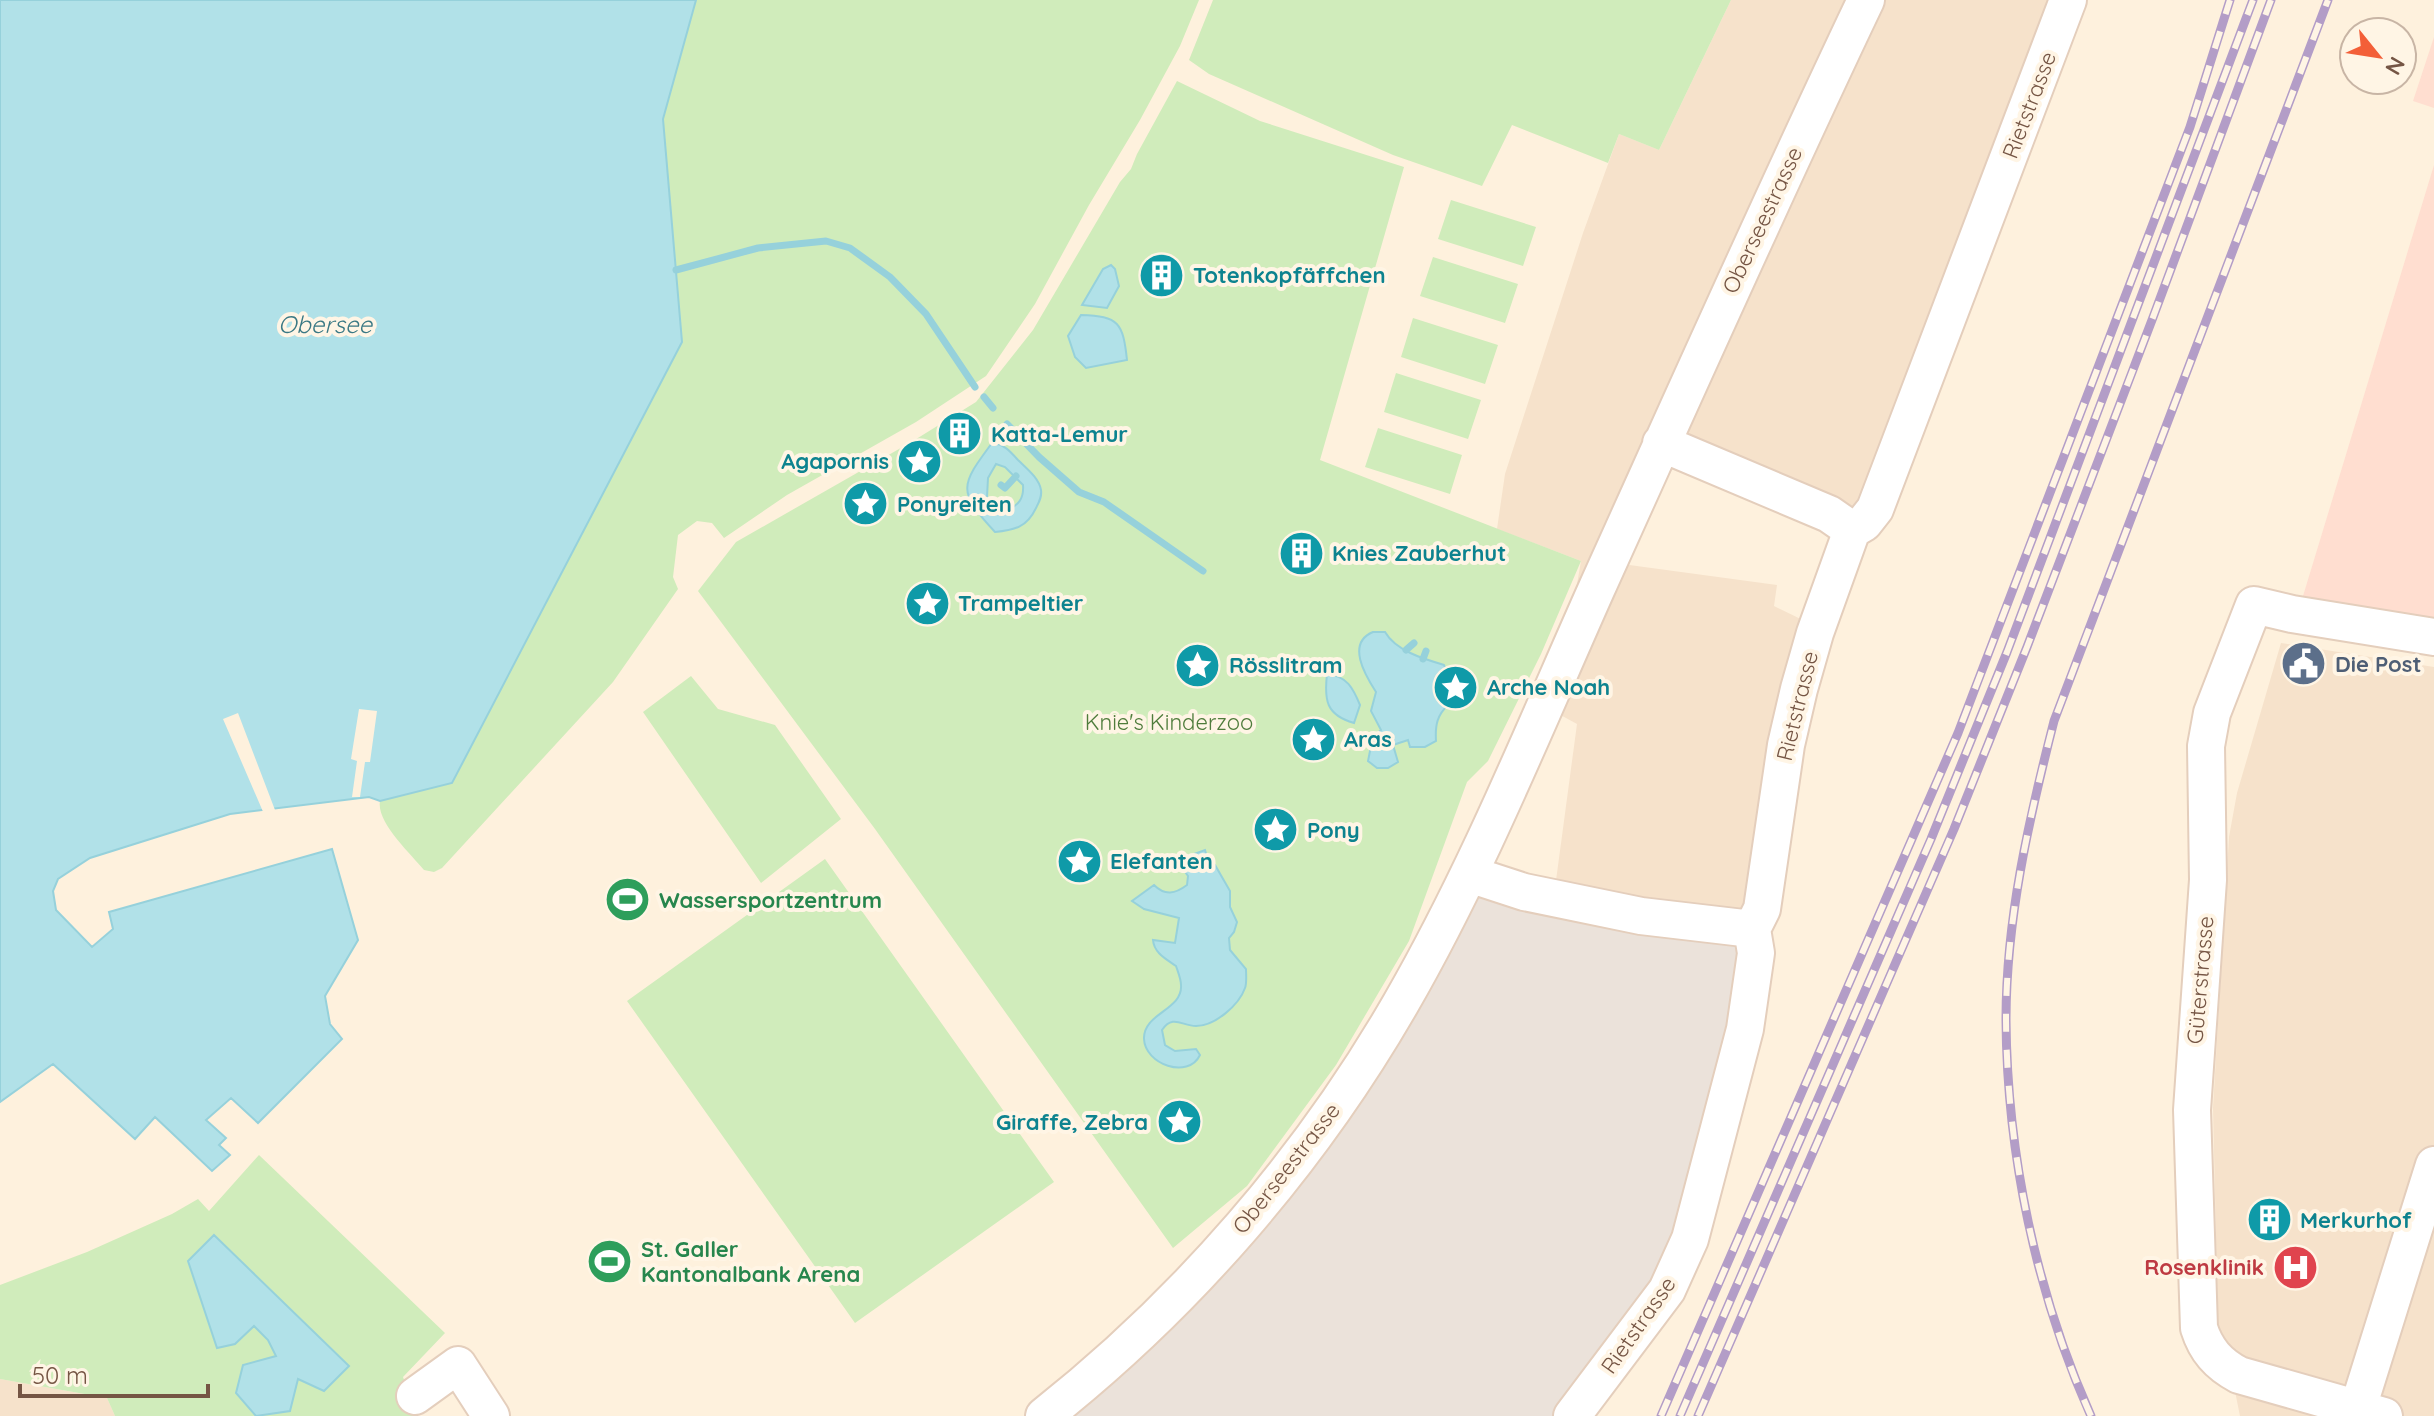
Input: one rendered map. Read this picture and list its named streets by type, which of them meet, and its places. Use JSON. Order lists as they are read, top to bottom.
{
  "streets": {
    "street": ["Rietstrasse", "Oberseestrasse", "Güterstrasse"]
  },
  "water": ["Obersee"],
  "parks": ["Knie's Kinderzoo"],
  "places": {
    "building": [
      "Totenkopfäffchen",
      "Katta-Lemur",
      "Knies Zauberhut",
      "Merkurhof"
    ],
    "place": [
      "Agapornis",
      "Ponyreiten",
      "Trampeltier",
      "Rösslitram",
      "Arche Noah",
      "Aras",
      "Pony",
      "Elefanten",
      "Giraffe, Zebra"
    ],
    "public building": ["Die Post"],
    "sports": ["Wassersportzentrum", "St. Galler Kantonalbank Arena"],
    "hospital": ["Rosenklinik"]
  },
  "scale_bar": "50 m",
  "north": "bottom right"
}
